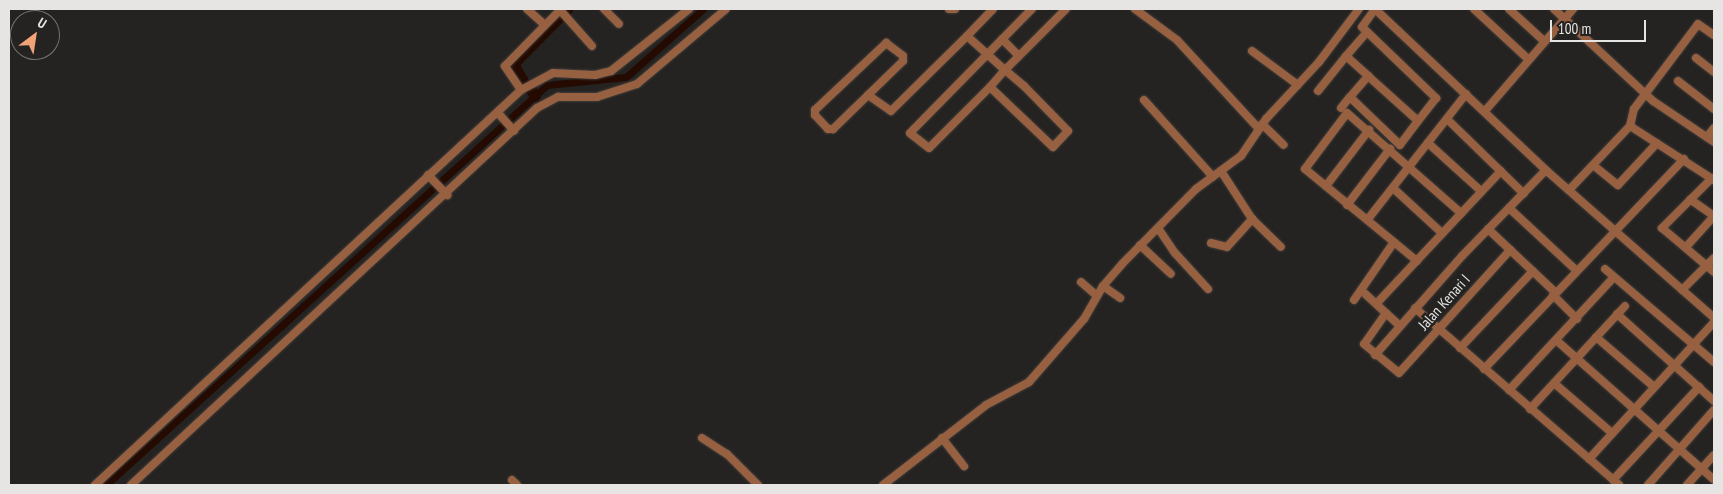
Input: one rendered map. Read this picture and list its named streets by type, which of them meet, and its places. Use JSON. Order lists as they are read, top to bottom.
{
  "streets": {
    "street": ["Jalan Kenari I"]
  },
  "scale_bar": "100 m",
  "north": "top right"
}
